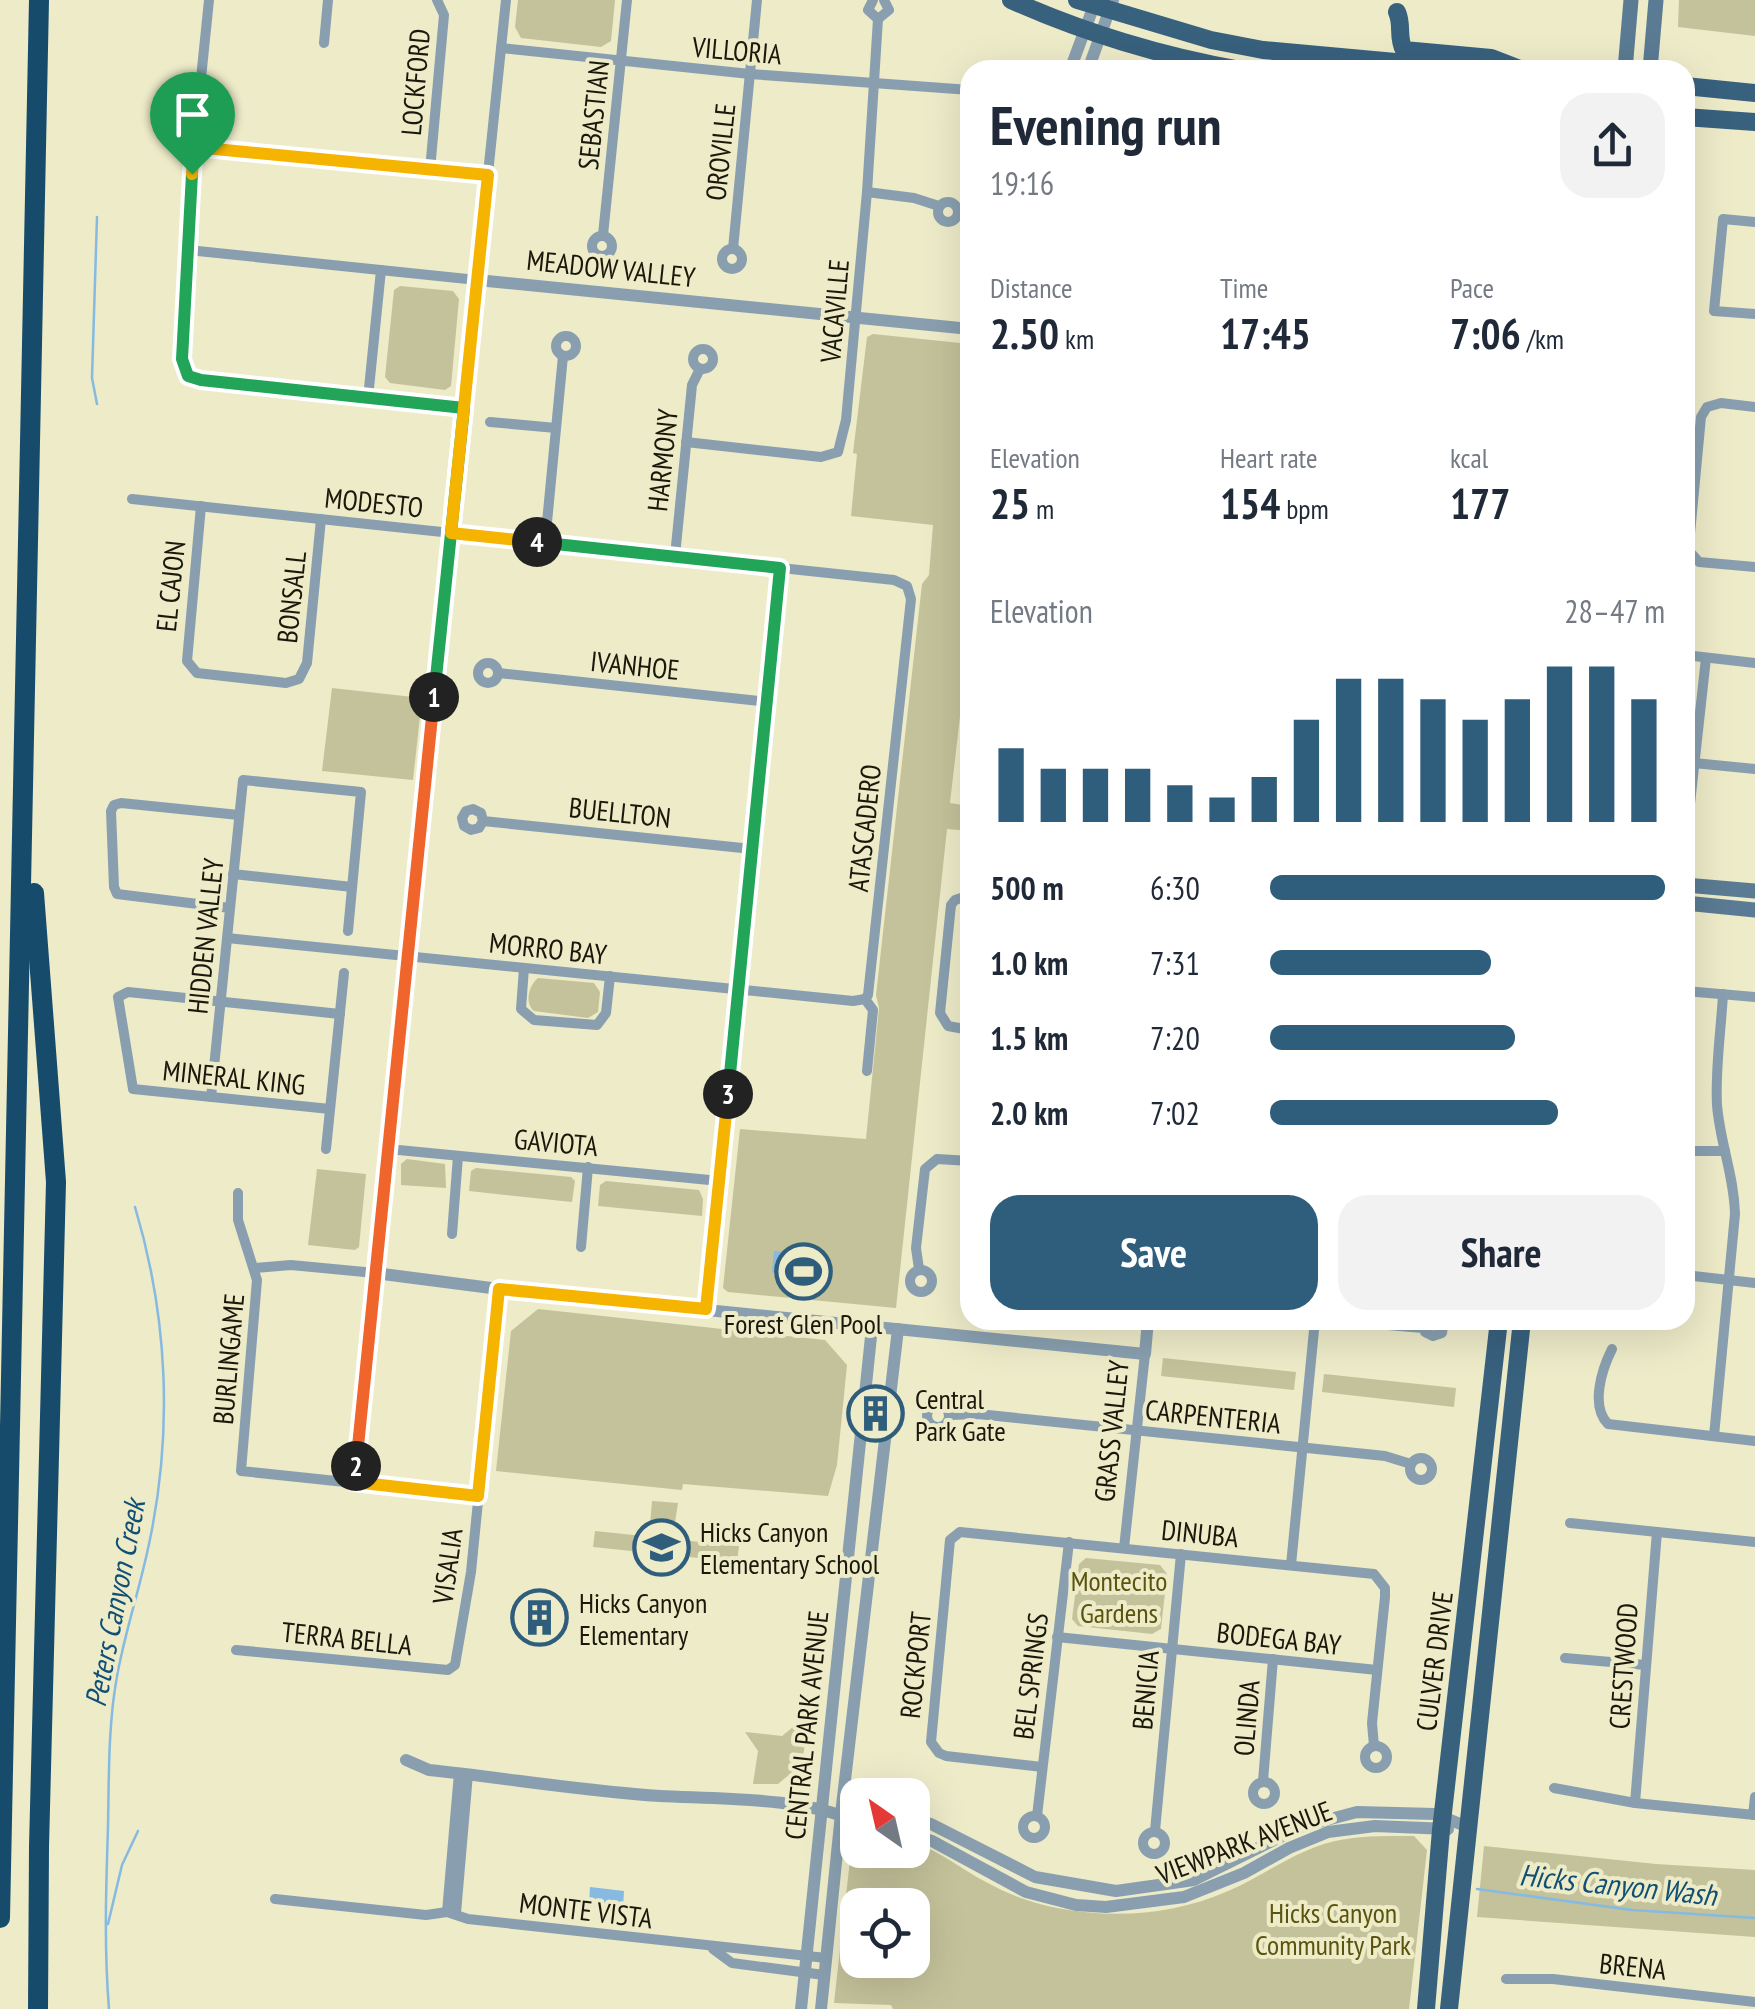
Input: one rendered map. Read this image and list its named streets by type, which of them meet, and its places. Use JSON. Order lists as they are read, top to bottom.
{
  "streets": {
    "main road": ["CULVER DRIVE"],
    "street": [
      "VILLORIA",
      "LOCKFORD",
      "SEBASTIAN",
      "OROVILLE",
      "MEADOW VALLEY",
      "VACAVILLE",
      "HARMONY",
      "MODESTO",
      "EL CAJON",
      "BONSALL",
      "IVANHOE",
      "BUELLTON",
      "ATASCADERO",
      "HIDDEN VALLEY",
      "MORRO BAY",
      "MINERAL KING",
      "GAVIOTA",
      "BURLINGAME",
      "CARPENTERIA",
      "GRASS VALLEY",
      "DINUBA",
      "VISALIA",
      "TERRA BELLA",
      "BODEGA BAY",
      "ROCKPORT",
      "CRESTWOOD",
      "BEL SPRINGS",
      "BENICIA",
      "OLINDA",
      "CENTRAL PARK AVENUE",
      "VIEWPARK AVENUE",
      "MONTE VISTA",
      "BRENA"
    ]
  },
  "crossings": [
    ["VILLORIA", "SEBASTIAN"],
    ["VILLORIA", "OROVILLE"],
    ["VILLORIA", "VACAVILLE"],
    ["MEADOW VALLEY", "VACAVILLE"],
    ["VACAVILLE", "HARMONY"],
    ["HARMONY", "MODESTO"],
    ["MODESTO", "EL CAJON"],
    ["MODESTO", "BONSALL"],
    ["MODESTO", "ATASCADERO"],
    ["EL CAJON", "BONSALL"],
    ["ATASCADERO", "MORRO BAY"],
    ["HIDDEN VALLEY", "MORRO BAY"],
    ["HIDDEN VALLEY", "MINERAL KING"],
    ["CARPENTERIA", "GRASS VALLEY"],
    ["GRASS VALLEY", "DINUBA"],
    ["DINUBA", "BODEGA BAY"],
    ["DINUBA", "ROCKPORT"],
    ["DINUBA", "BEL SPRINGS"],
    ["DINUBA", "BENICIA"],
    ["VISALIA", "TERRA BELLA"],
    ["BODEGA BAY", "BEL SPRINGS"],
    ["BODEGA BAY", "BENICIA"],
    ["BODEGA BAY", "OLINDA"],
    ["CULVER DRIVE", "VIEWPARK AVENUE"],
    ["ROCKPORT", "BEL SPRINGS"],
    ["CENTRAL PARK AVENUE", "MONTE VISTA"]
  ],
  "water": ["Peters Canyon Creek", "Hicks Canyon Wash"],
  "parks": ["Montecito Gardens", "Hicks Canyon Community Park"],
  "places": {
    "sports": ["Forest Glen Pool"],
    "building": ["Central Park Gate", "Hicks Canyon Elementary"],
    "school or university": ["Hicks Canyon Elementary School"]
  },
  "north": "top left",
  "page": {
    "heading": ["Evening run", "19:16"],
    "stats": [
      ["Distance", "2.50 km"],
      ["Time", "17:45"],
      ["Pace", "7:06 /km"],
      ["Elevation", "25 m"],
      ["Heart rate", "154 bpm"],
      ["kcal", "177"]
    ],
    "pins": [
      "4",
      "1",
      "3",
      "2"
    ],
    "chart": ["Elevation", "28–47 m"],
    "list": [
      {
        "name": "500 m",
        "note": "6:30"
      },
      {
        "name": "1.0 km",
        "note": "7:31"
      },
      {
        "name": "1.5 km",
        "note": "7:20"
      },
      {
        "name": "2.0 km",
        "note": "7:02"
      }
    ],
    "buttons": ["Save", "Share"]
  }
}
